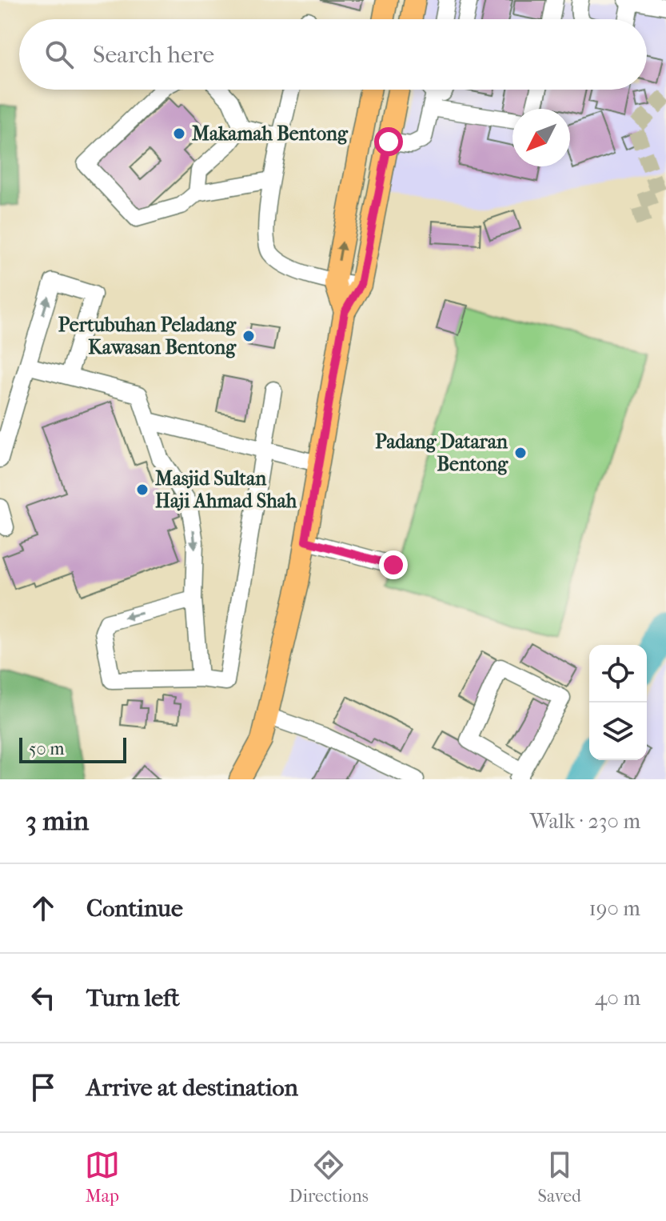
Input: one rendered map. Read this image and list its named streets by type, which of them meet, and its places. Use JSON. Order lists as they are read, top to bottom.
{
  "places": [
    "Makamah Bentong",
    "Pertubuhan Peladang Kawasan Bentong",
    "Padang Dataran Bentong",
    "Masjid Sultan Haji Ahmad Shah"
  ],
  "scale_bar": "50 m",
  "north": "bottom left",
  "page": {
    "search": "Search here",
    "scale": "50 m",
    "heading": ["3 min", "Walk · 230 m"],
    "list": [
      ["Continue", "190 m"],
      ["Turn left", "40 m"],
      "Arrive at destination"
    ],
    "nav": ["Map", "Directions", "Saved"]
  }
}
